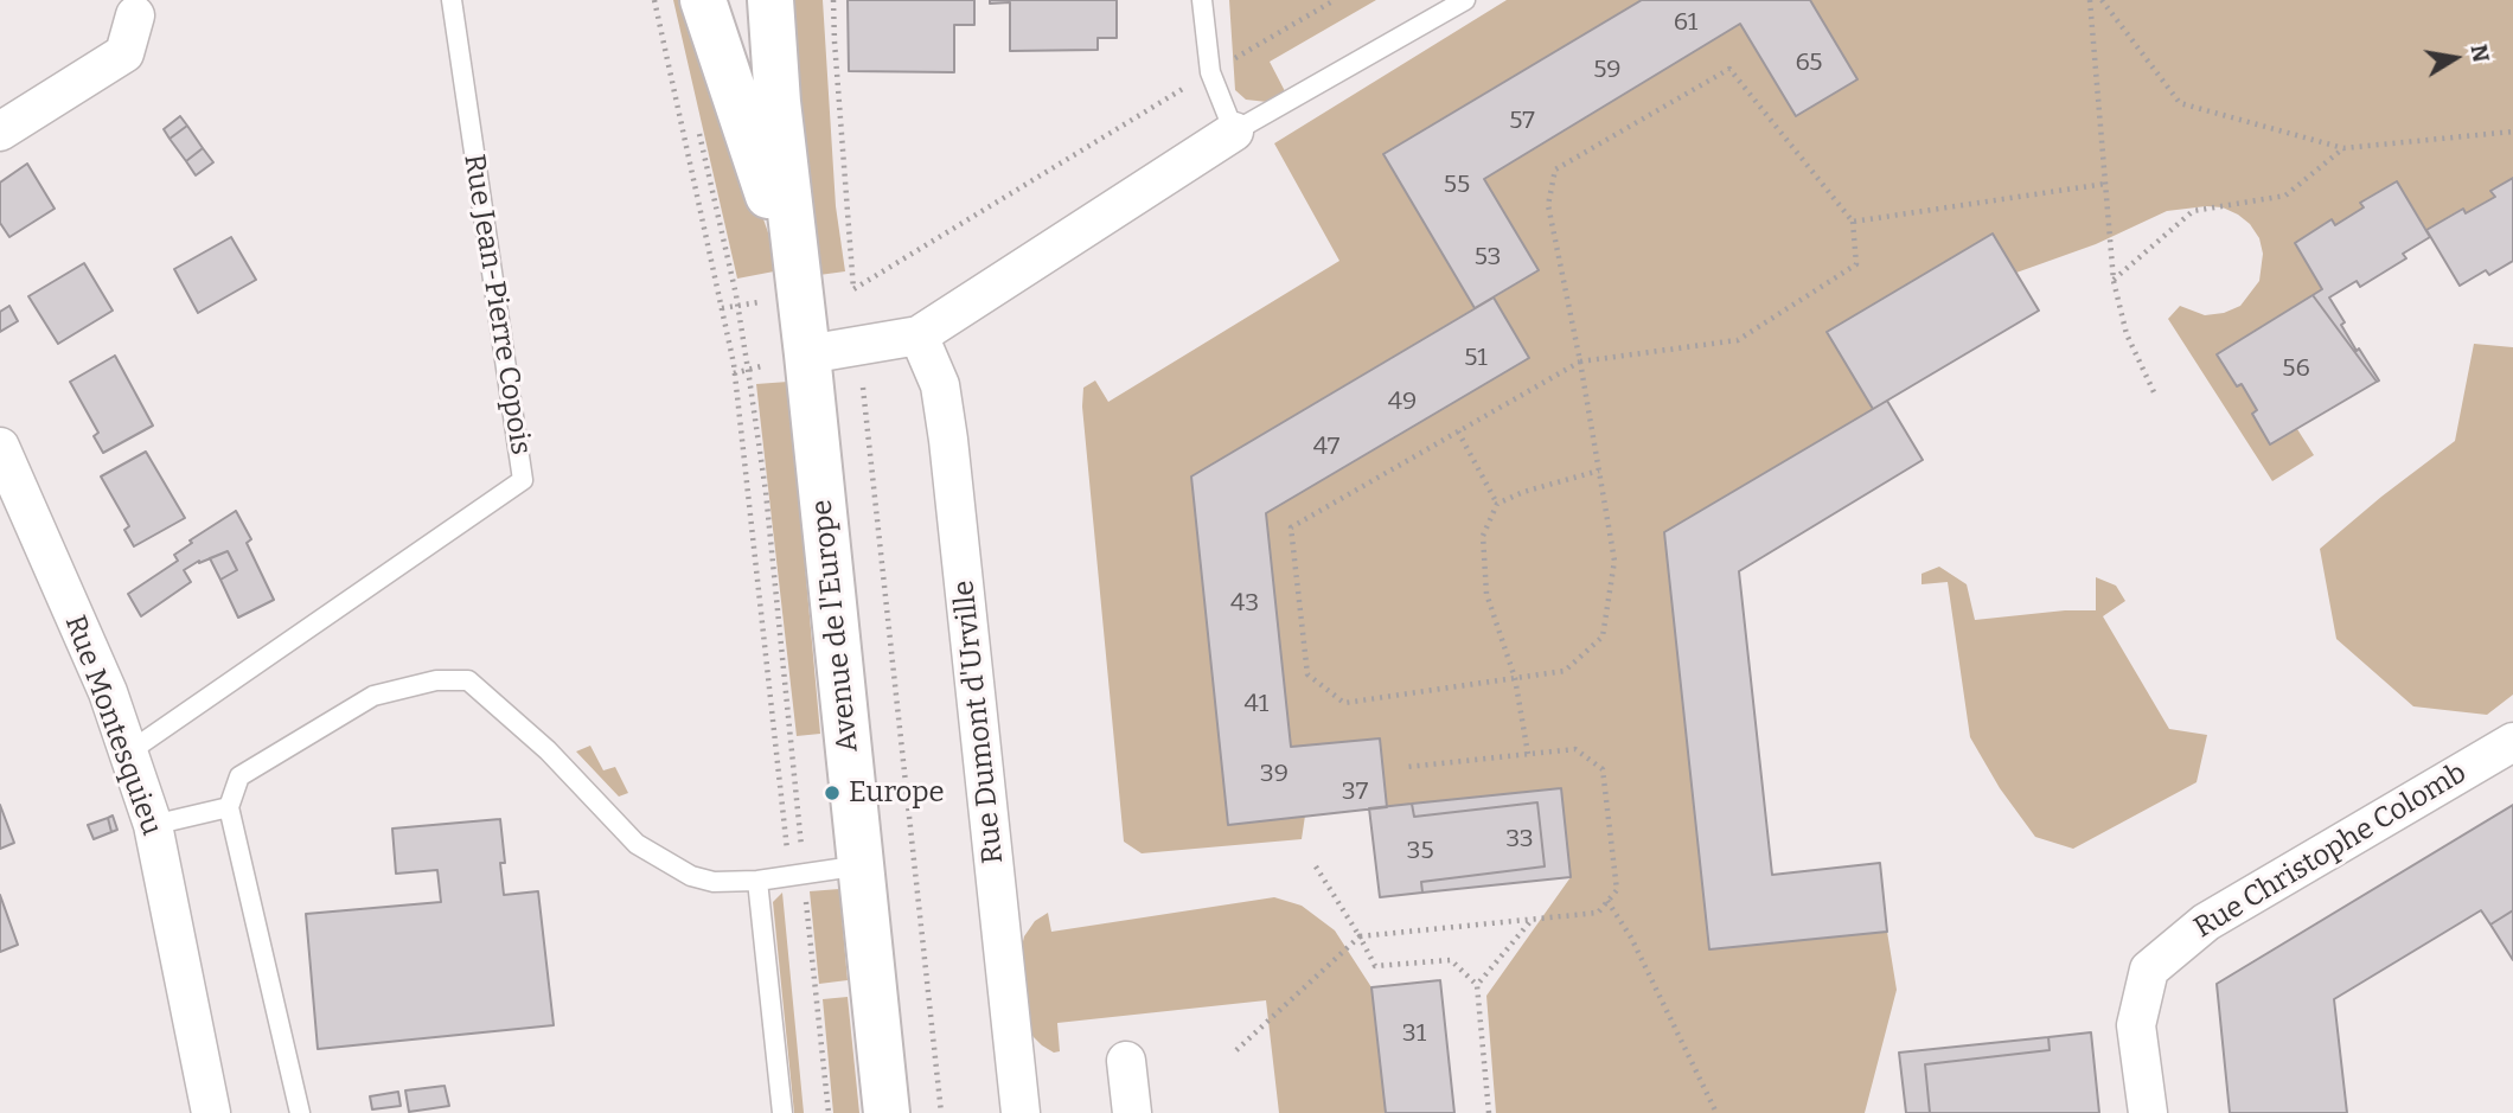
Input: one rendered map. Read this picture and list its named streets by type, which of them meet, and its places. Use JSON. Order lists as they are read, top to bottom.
{
  "streets": {
    "street": [
      "Avenue de l'Europe",
      "Rue Dumont d'Urville",
      "Rue Montesquieu",
      "Rue Christophe Colomb"
    ],
    "lane": ["Rue Jean-Pierre Copois"]
  },
  "crossings": [
    ["Rue Jean-Pierre Copois", "Rue Montesquieu"]
  ],
  "places": ["Europe"],
  "house_numbers": [
    "61",
    "65",
    "59",
    "57",
    "55",
    "53",
    "51",
    "56",
    "49",
    "47",
    "43",
    "41",
    "39",
    "37",
    "33",
    "35",
    "31"
  ],
  "north": "right"
}
